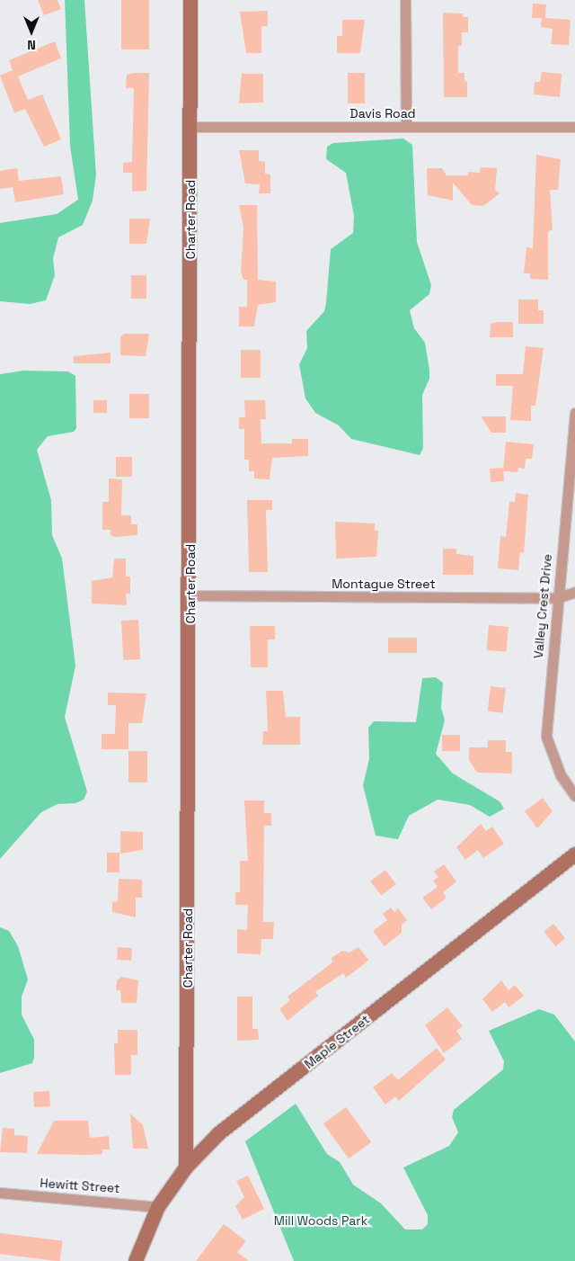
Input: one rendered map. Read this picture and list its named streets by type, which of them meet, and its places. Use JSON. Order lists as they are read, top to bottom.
{
  "streets": {
    "street": [
      "Davis Road",
      "Charter Road",
      "Montague Street",
      "Valley Crest Drive",
      "Maple Street",
      "Hewitt Street"
    ]
  },
  "crossings": [
    ["Davis Road", "Charter Road"],
    ["Charter Road", "Montague Street"],
    ["Charter Road", "Maple Street"],
    ["Montague Street", "Valley Crest Drive"],
    ["Maple Street", "Hewitt Street"]
  ],
  "parks": ["Mill Woods Park"],
  "north": "bottom"
}
